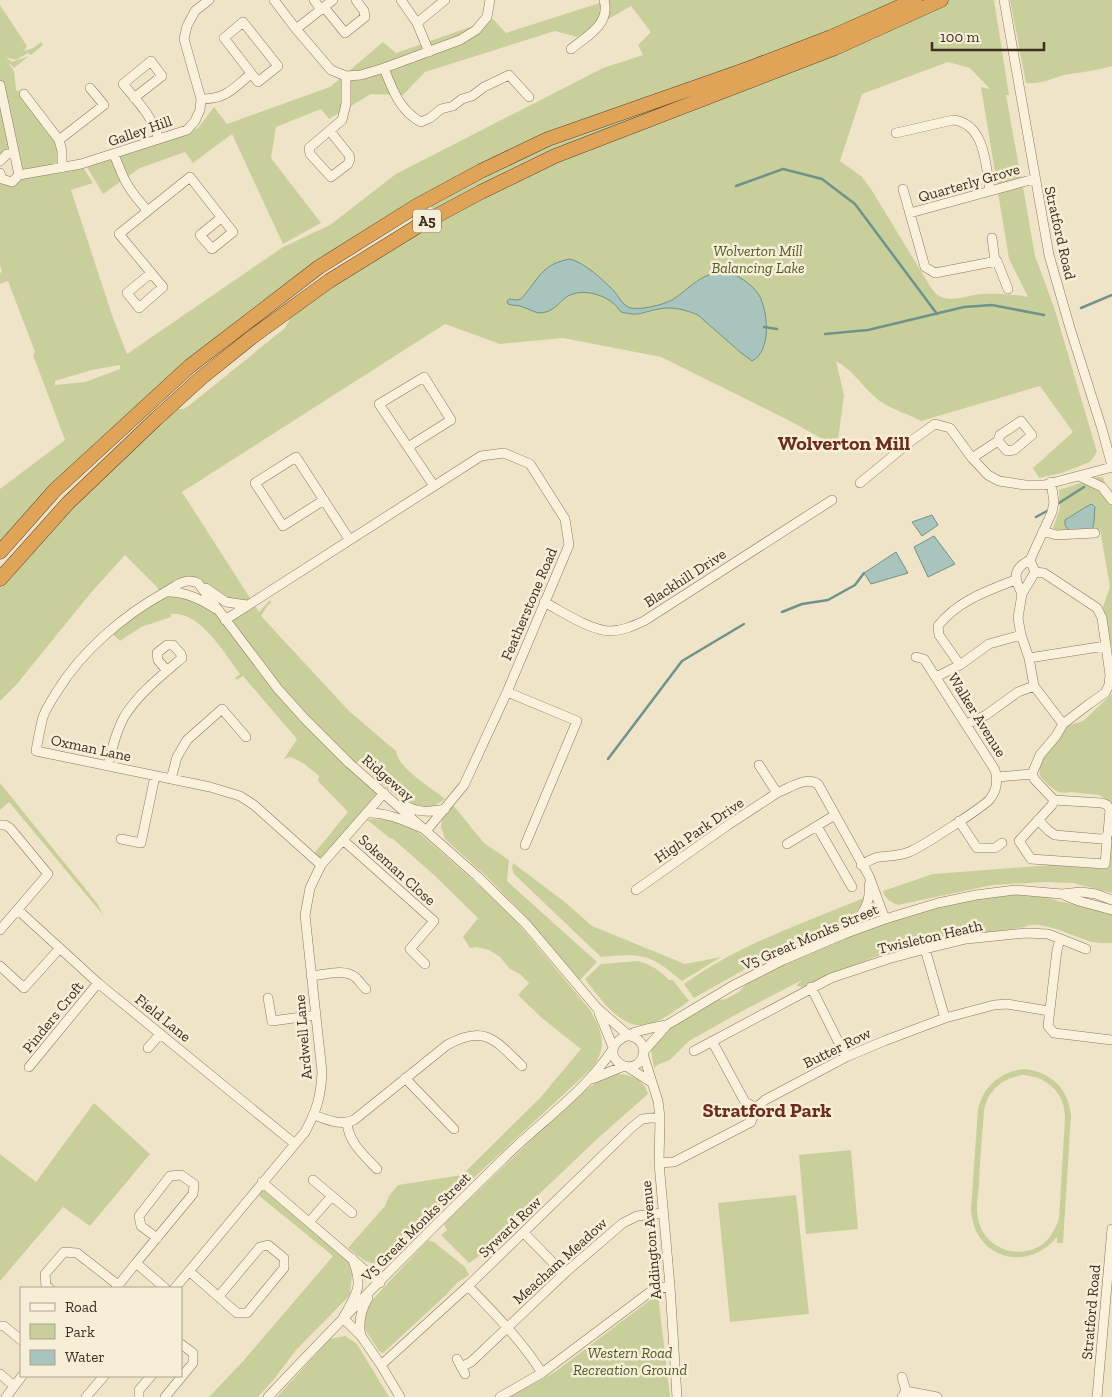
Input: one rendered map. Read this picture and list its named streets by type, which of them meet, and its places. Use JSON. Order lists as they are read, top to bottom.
{
  "streets": {
    "highway": ["A5"],
    "street": [
      "Galley Hill",
      "Quarterly Grove",
      "Stratford Road",
      "Blackhill Drive",
      "Featherstone Road",
      "Walker Avenue",
      "Oxman Lane",
      "Ridgeway",
      "High Park Drive",
      "Sokeman Close",
      "V5 Great Monks Street",
      "Twisleton Heath",
      "Pinders Croft",
      "Field Lane",
      "Ardwell Lane",
      "Butter Row",
      "Syward Row",
      "Addington Avenue",
      "Meacham Meadow"
    ]
  },
  "crossings": [
    ["Quarterly Grove", "Stratford Road"],
    ["Blackhill Drive", "Featherstone Road"],
    ["Featherstone Road", "Ridgeway"],
    ["Walker Avenue", "High Park Drive"],
    ["Oxman Lane", "Ardwell Lane"],
    ["Ridgeway", "V5 Great Monks Street"],
    ["Ridgeway", "Ardwell Lane"],
    ["Ridgeway", "Addington Avenue"],
    ["High Park Drive", "V5 Great Monks Street"],
    ["Sokeman Close", "Ardwell Lane"],
    ["V5 Great Monks Street", "Addington Avenue"],
    ["Pinders Croft", "Field Lane"],
    ["Field Lane", "Ardwell Lane"],
    ["Butter Row", "Addington Avenue"],
    ["Syward Row", "Addington Avenue"],
    ["Addington Avenue", "Meacham Meadow"]
  ],
  "districts": ["Wolverton Mill", "Stratford Park"],
  "parks": ["Wolverton Mill Balancing Lake", "Western Road Recreation Ground"],
  "legend": ["Road", "Park", "Water"],
  "scale_bar": "100 m"
}
